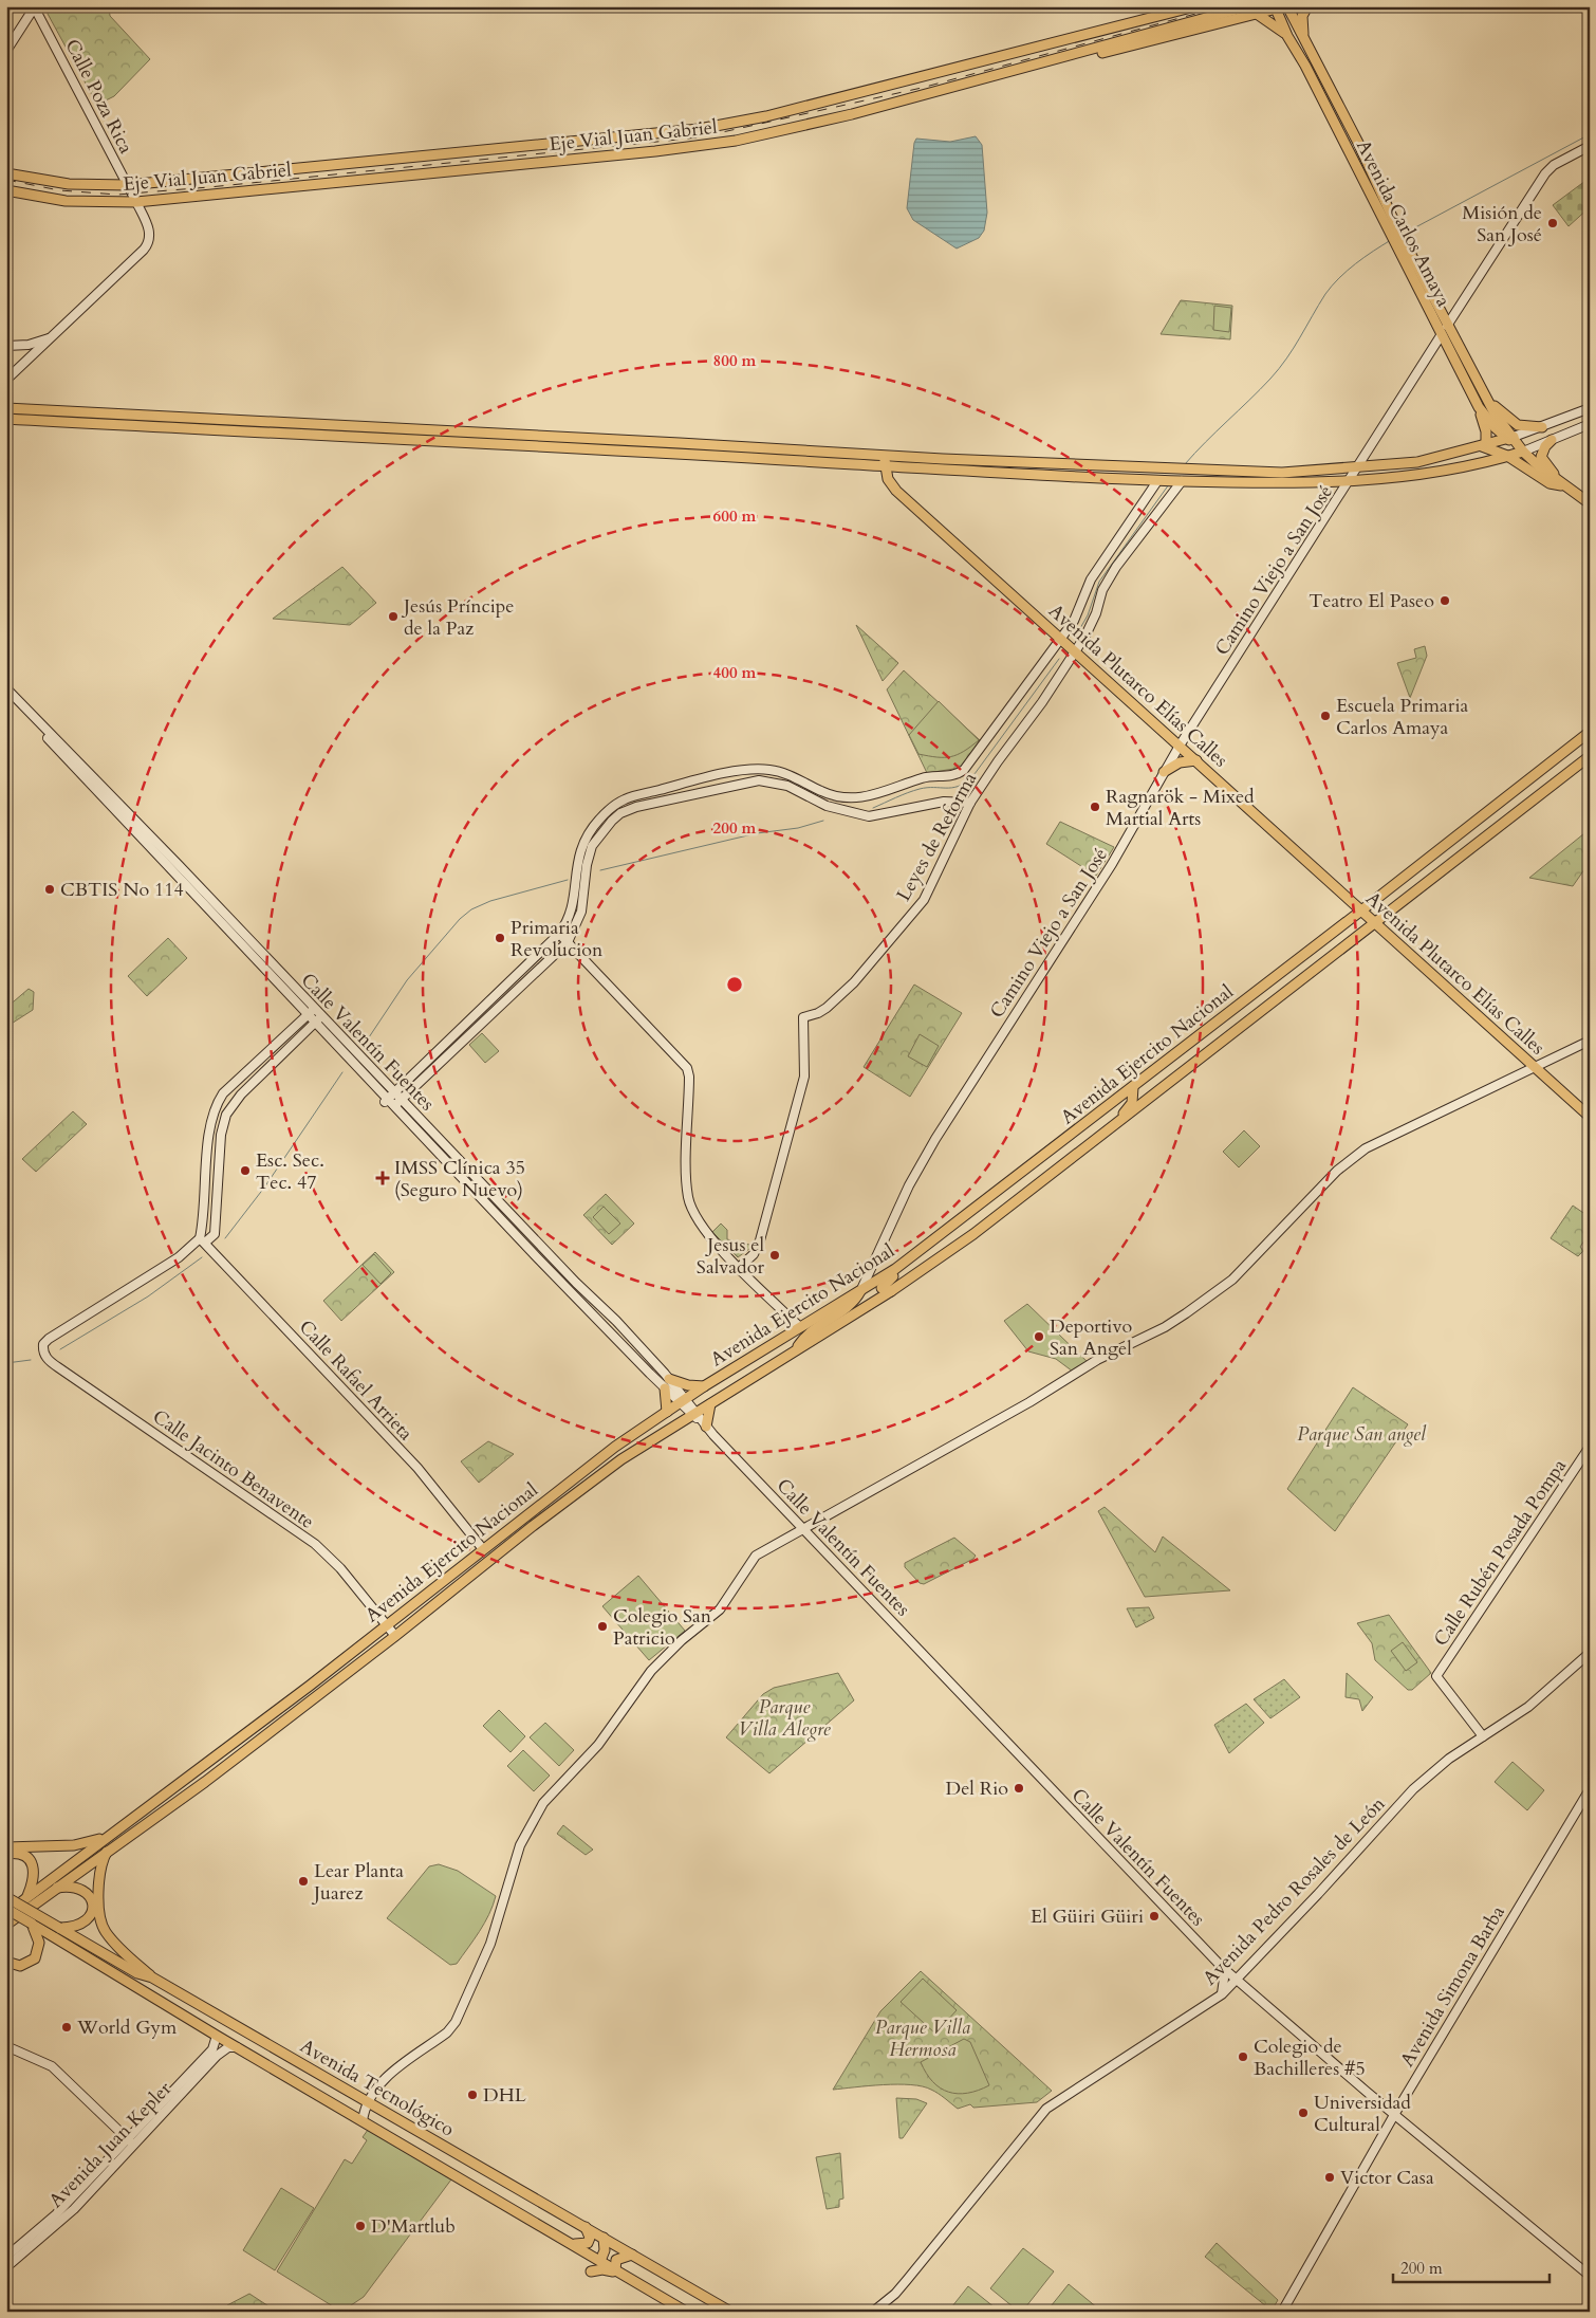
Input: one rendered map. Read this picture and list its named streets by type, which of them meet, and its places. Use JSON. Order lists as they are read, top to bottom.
{
  "streets": {
    "main road": [
      "Eje Vial Juan Gabriel",
      "Avenida Carlos Amaya",
      "Avenida Plutarco Elías Calles",
      "Avenida Ejercito Nacional",
      "Avenida Tecnológico"
    ],
    "street": [
      "Calle Poza Rica",
      "Camino Viejo a San José",
      "Leyes de Reforma",
      "Calle Valentín Fuentes",
      "Calle Rafael Arrieta",
      "Calle Jacinto Benavente",
      "Calle Rubén Posada Pompa",
      "Avenida Pedro Rosales de León",
      "Avenida Simona Barba",
      "Avenida Juan Kepler"
    ]
  },
  "crossings": [
    ["Calle Poza Rica", "Eje Vial Juan Gabriel"],
    ["Avenida Carlos Amaya", "Camino Viejo a San José"],
    ["Camino Viejo a San José", "Avenida Plutarco Elías Calles"],
    ["Camino Viejo a San José", "Avenida Ejercito Nacional"],
    ["Avenida Plutarco Elías Calles", "Leyes de Reforma"],
    ["Avenida Plutarco Elías Calles", "Avenida Ejercito Nacional"],
    ["Calle Valentín Fuentes", "Avenida Ejercito Nacional"],
    ["Calle Valentín Fuentes", "Avenida Pedro Rosales de León"],
    ["Calle Valentín Fuentes", "Avenida Simona Barba"],
    ["Avenida Ejercito Nacional", "Calle Rafael Arrieta"],
    ["Avenida Ejercito Nacional", "Calle Jacinto Benavente"],
    ["Avenida Ejercito Nacional", "Avenida Tecnológico"],
    ["Calle Rafael Arrieta", "Calle Jacinto Benavente"],
    ["Calle Rubén Posada Pompa", "Avenida Pedro Rosales de León"],
    ["Avenida Tecnológico", "Avenida Juan Kepler"]
  ],
  "parks": ["Parque San angel", "Parque Villa Alegre", "Parque Villa Hermosa"],
  "places": {
    "other": [
      "Misión de San José",
      "Teatro El Paseo",
      "Jesús Príncipe de la Paz",
      "Escuela Primaria Carlos Amaya",
      "Ragnarök - Mixed Martial Arts",
      "CBTIS No 114",
      "Primaria Revolucion",
      "Esc. Sec. Tec. 47",
      "Jesus el Salvador",
      "Deportivo San Angel",
      "Colegio San Patricio",
      "Del Rio",
      "Lear Planta Juarez",
      "El Güiri Güiri",
      "World Gym",
      "Colegio de Bachilleres #5",
      "DHL",
      "Universidad Cultural",
      "Victor Casa",
      "D'Martlub"
    ],
    "health": ["IMSS Clínica 35 (Seguro Nuevo)"]
  },
  "scale_bar": "200 m",
  "rings": [
    "800 m",
    "600 m",
    "400 m",
    "200 m"
  ]
}
